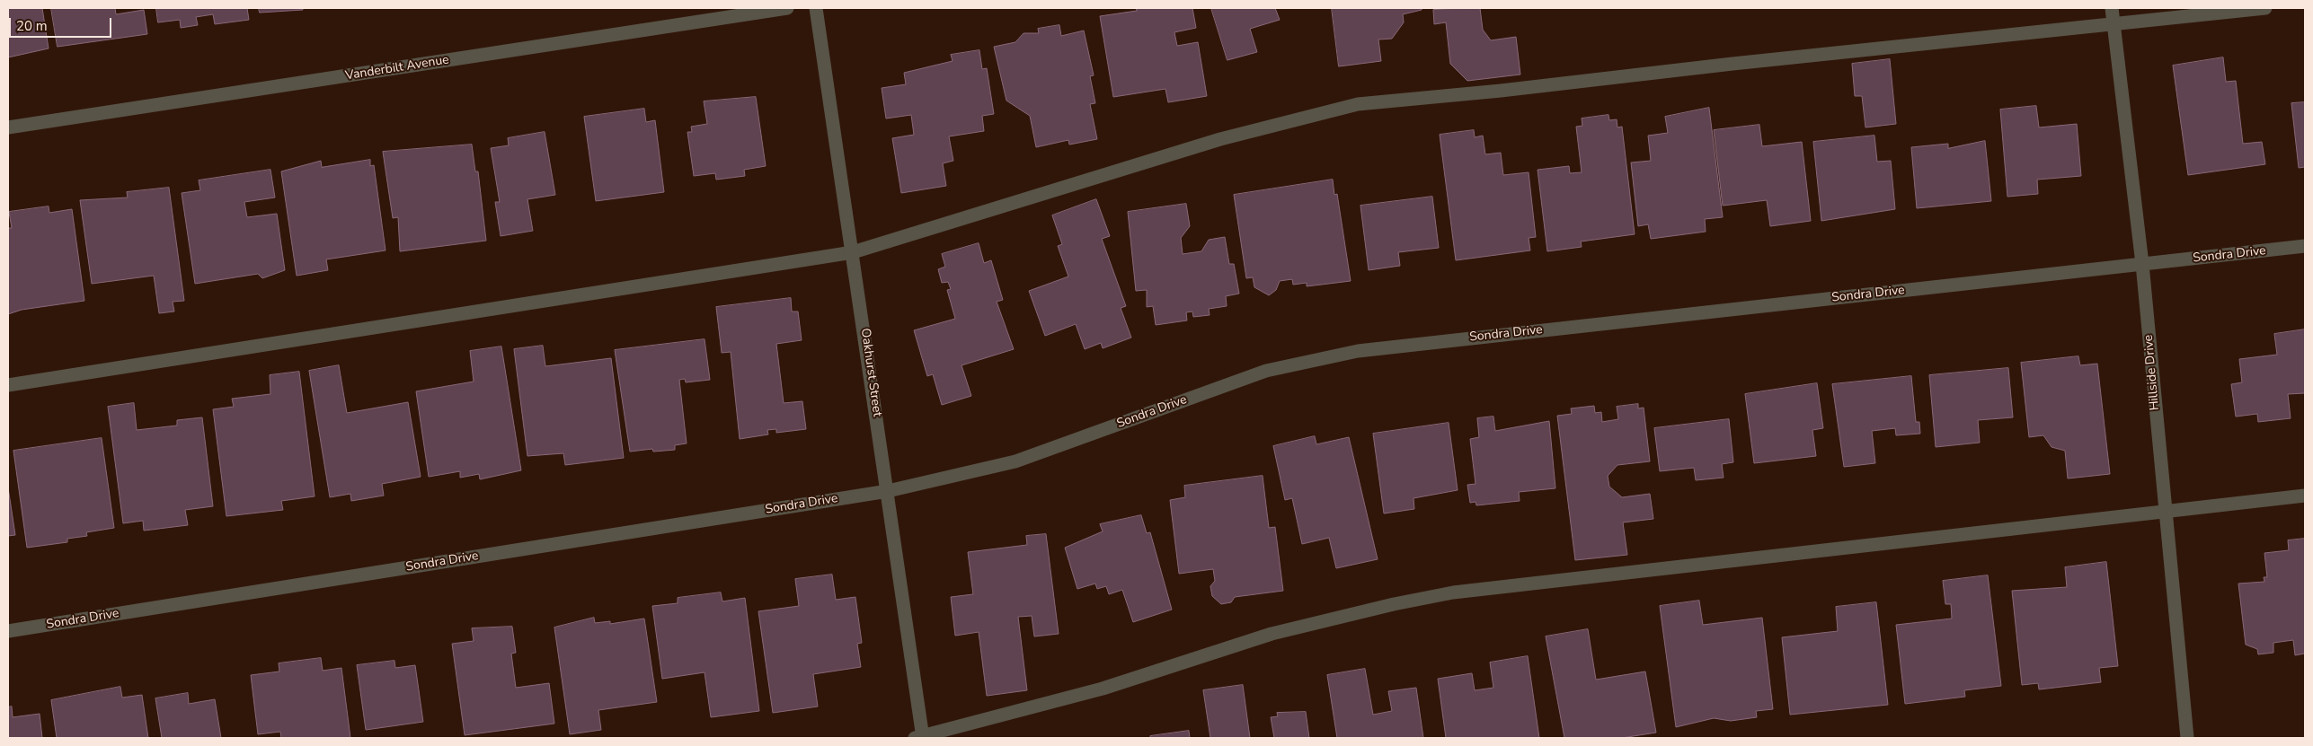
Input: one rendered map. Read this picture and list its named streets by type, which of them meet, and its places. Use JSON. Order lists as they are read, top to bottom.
{
  "streets": {
    "street": [
      "Vanderbilt Avenue",
      "Sondra Drive",
      "Oakhurst Street",
      "Hillside Drive"
    ]
  },
  "crossings": [
    ["Sondra Drive", "Oakhurst Street"],
    ["Sondra Drive", "Hillside Drive"]
  ],
  "scale_bar": "20 m"
}
